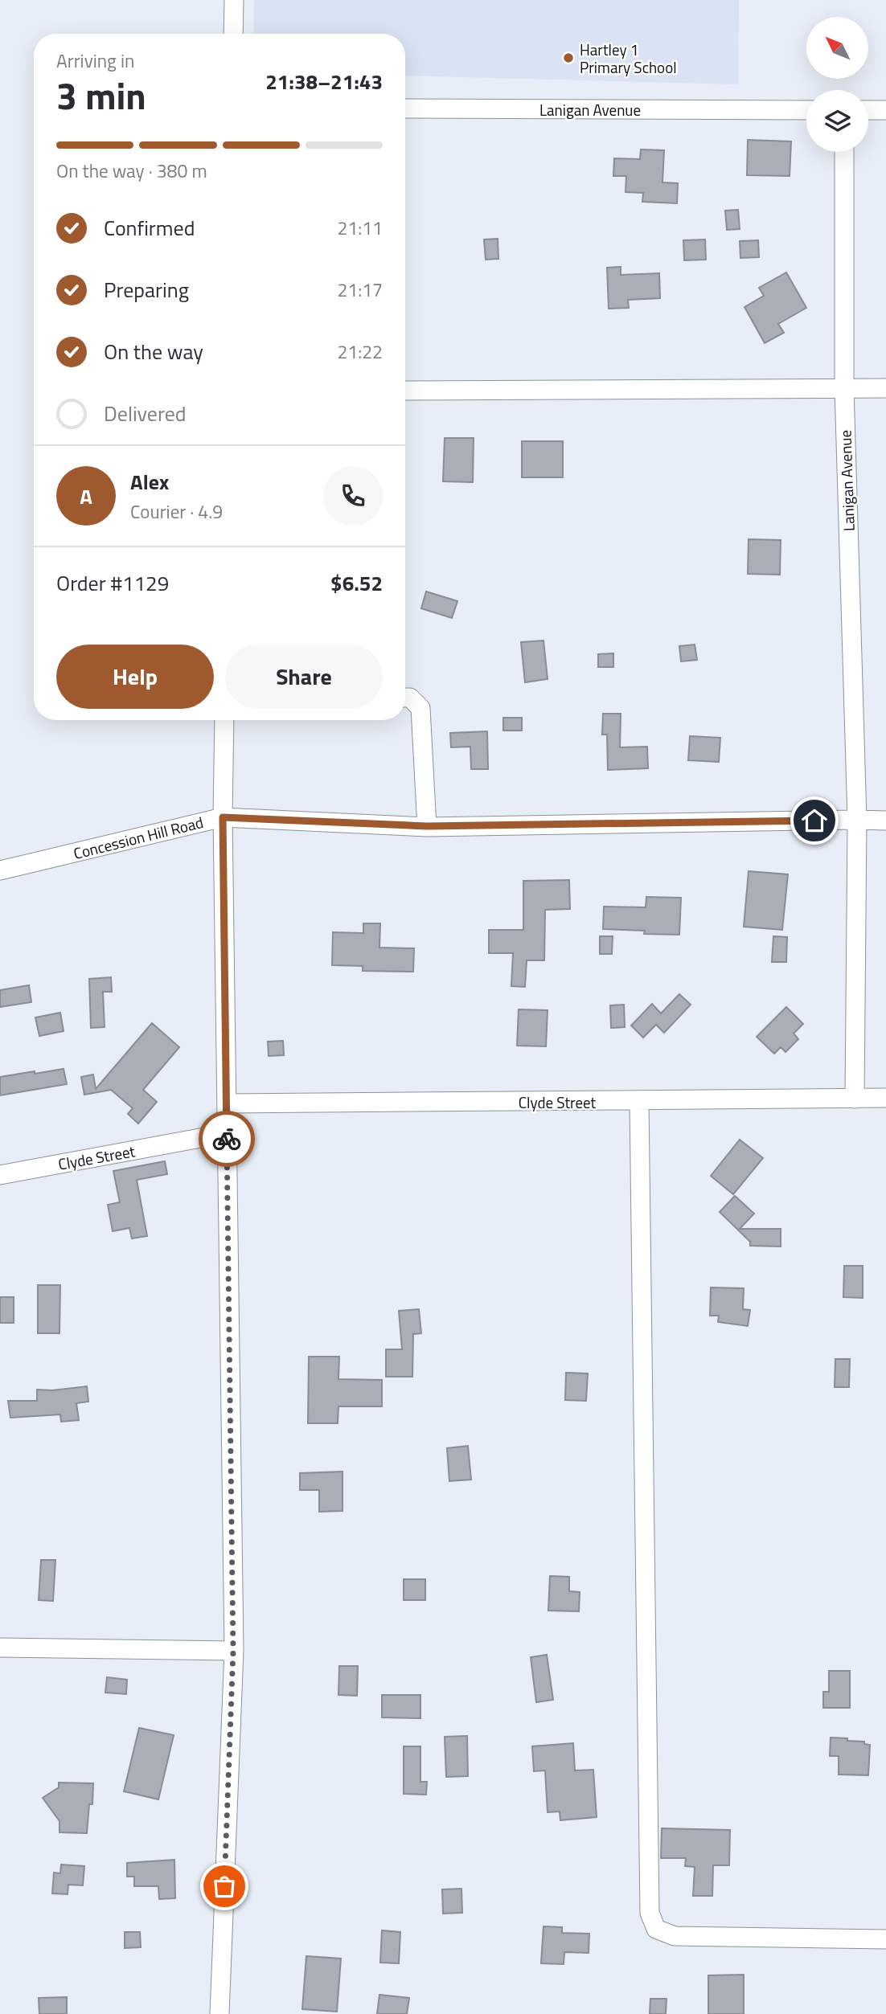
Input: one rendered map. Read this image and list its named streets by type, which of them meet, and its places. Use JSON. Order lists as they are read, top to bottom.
{
  "streets": {
    "street": ["Lanigan Avenue", "Concession Hill Road", "Clyde Street"]
  },
  "crossings": [
    ["Lanigan Avenue", "Concession Hill Road"],
    ["Lanigan Avenue", "Clyde Street"]
  ],
  "places": ["Hartley 1 Primary School"],
  "north": "top left",
  "page": {
    "heading": ["3 min", "Arriving in", "21:38–21:43"],
    "panel": [
      "Alex",
      "Courier · 4.9",
      "Order #1129",
      "$6.52"
    ],
    "bar": "On the way · 380 m",
    "list": [
      ["Confirmed", "21:11"],
      ["Preparing", "21:17"],
      ["On the way", "21:22"],
      "Delivered"
    ],
    "round": "A",
    "buttons": ["Help", "Share"]
  }
}
